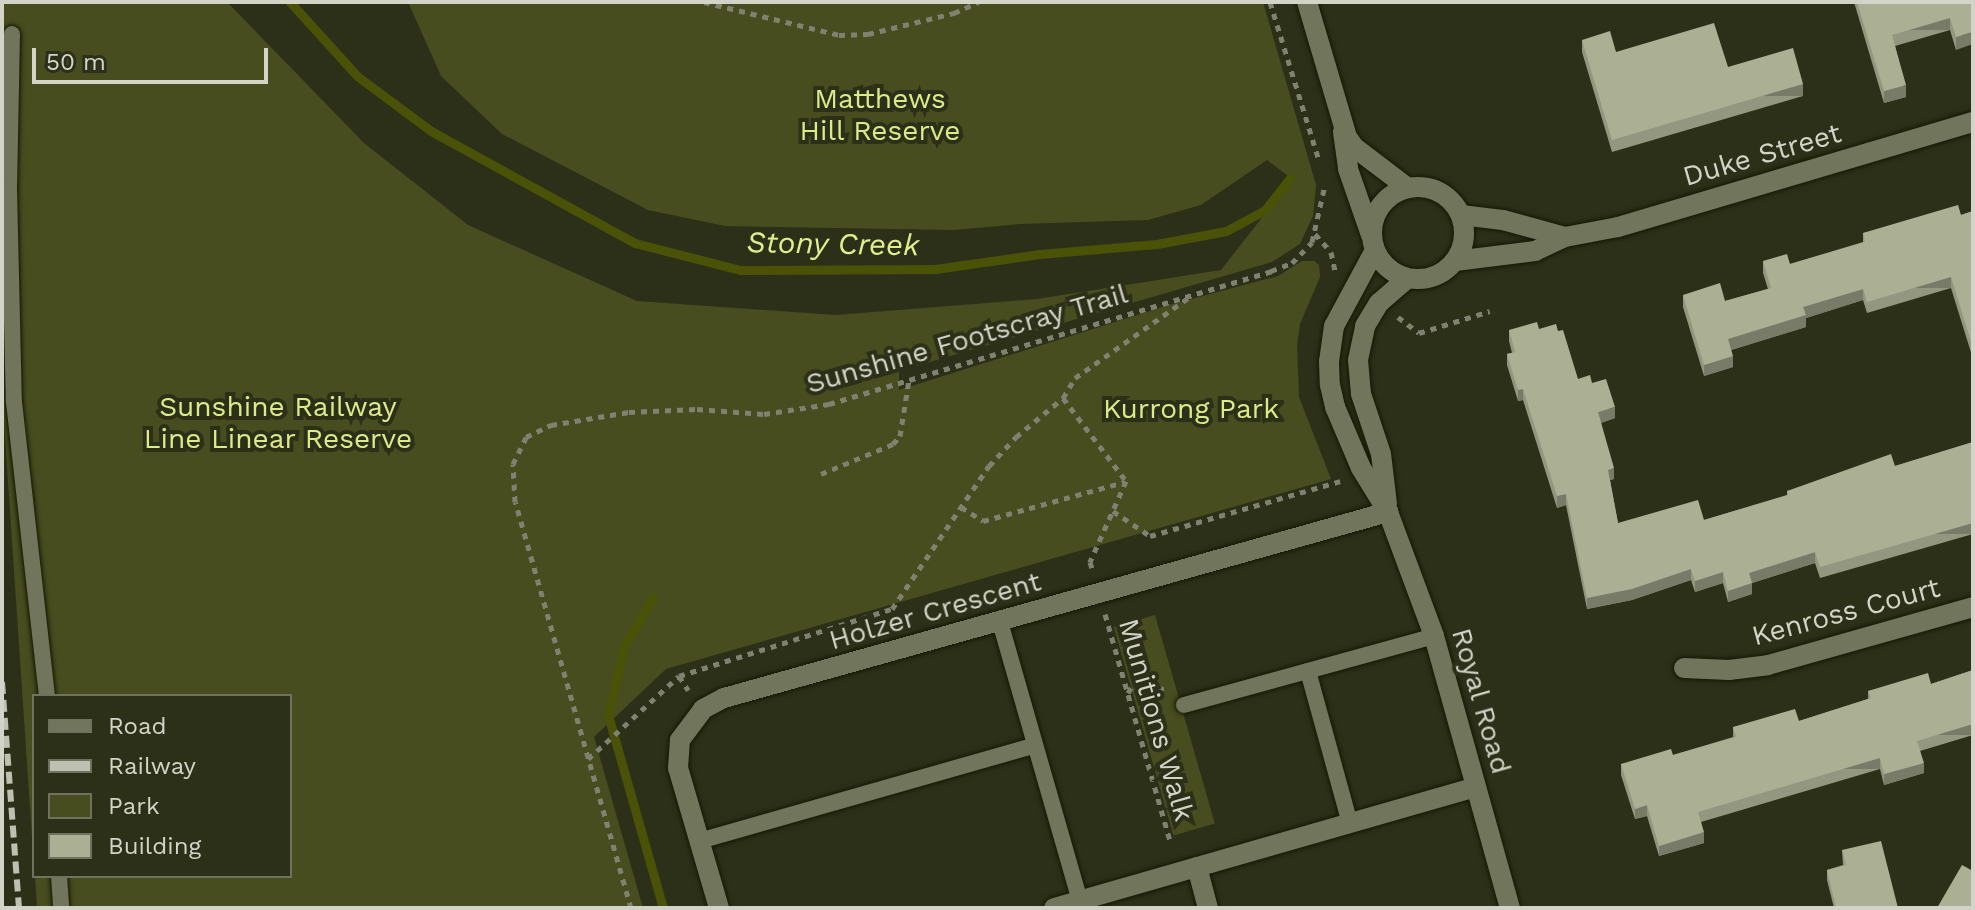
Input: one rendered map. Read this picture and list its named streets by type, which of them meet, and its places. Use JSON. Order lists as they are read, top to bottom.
{
  "streets": {
    "street": [
      "Duke Street",
      "Holzer Crescent",
      "Kenross Court",
      "Royal Road"
    ],
    "path": ["Sunshine Footscray Trail", "Munitions Walk"]
  },
  "crossings": [
    ["Duke Street", "Royal Road"],
    ["Holzer Crescent", "Royal Road"]
  ],
  "water": ["Stony Creek"],
  "parks": ["Matthews Hill Reserve", "Sunshine Railway Line Linear Reserve", "Kurrong Park"],
  "legend": [
    "Road",
    "Railway",
    "Park",
    "Building"
  ],
  "scale_bar": "50 m"
}
